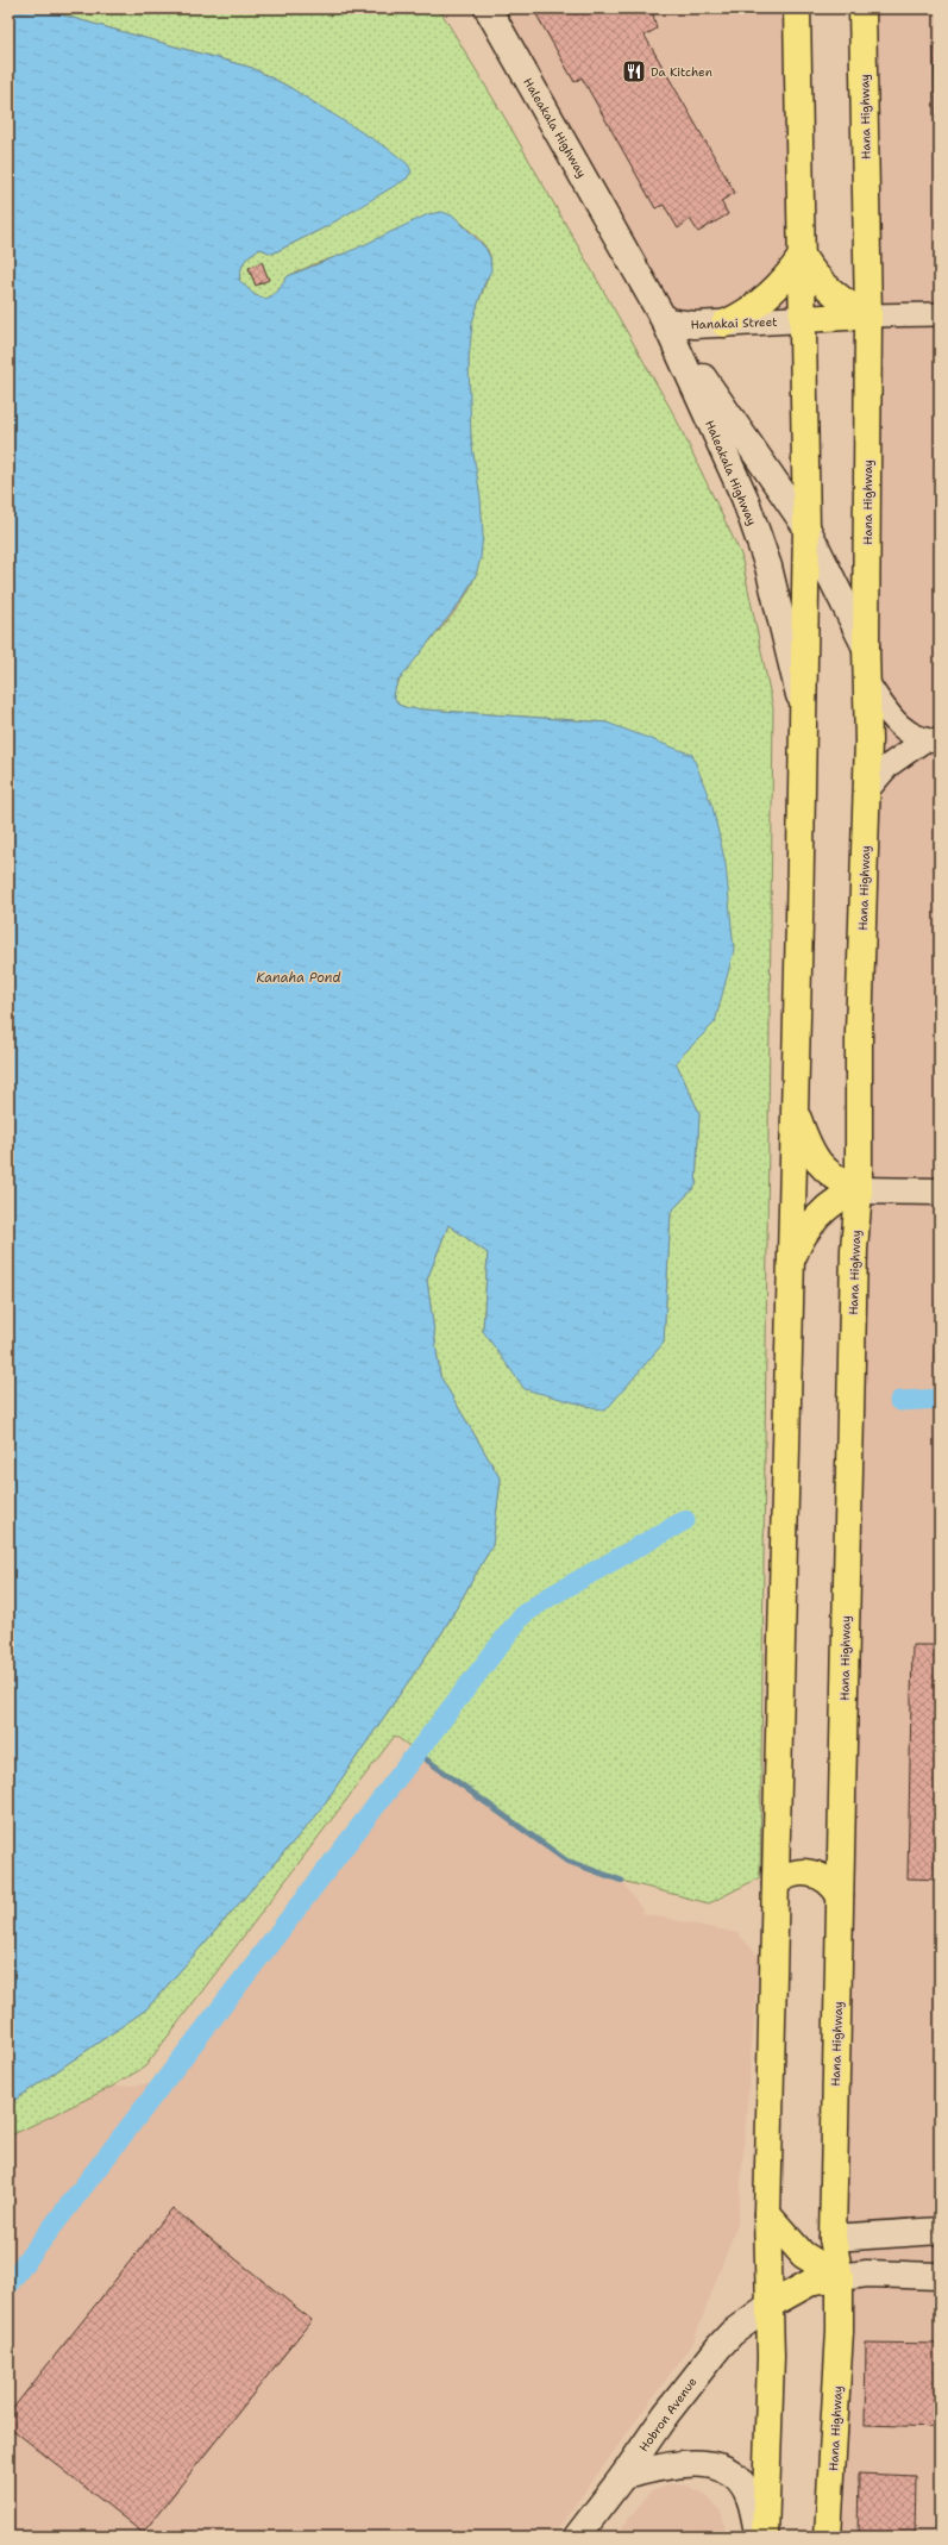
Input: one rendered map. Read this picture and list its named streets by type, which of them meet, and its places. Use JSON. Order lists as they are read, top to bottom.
{
  "streets": {
    "main road": ["Hana Highway"],
    "street": ["Haleakala Highway", "Hanakai Street", "Hobron Avenue"]
  },
  "crossings": [
    ["Hana Highway", "Haleakala Highway"],
    ["Haleakala Highway", "Hanakai Street"]
  ],
  "water": ["Kanaha Pond"],
  "places": {
    "restaurant": ["Da Kitchen"]
  }
}
